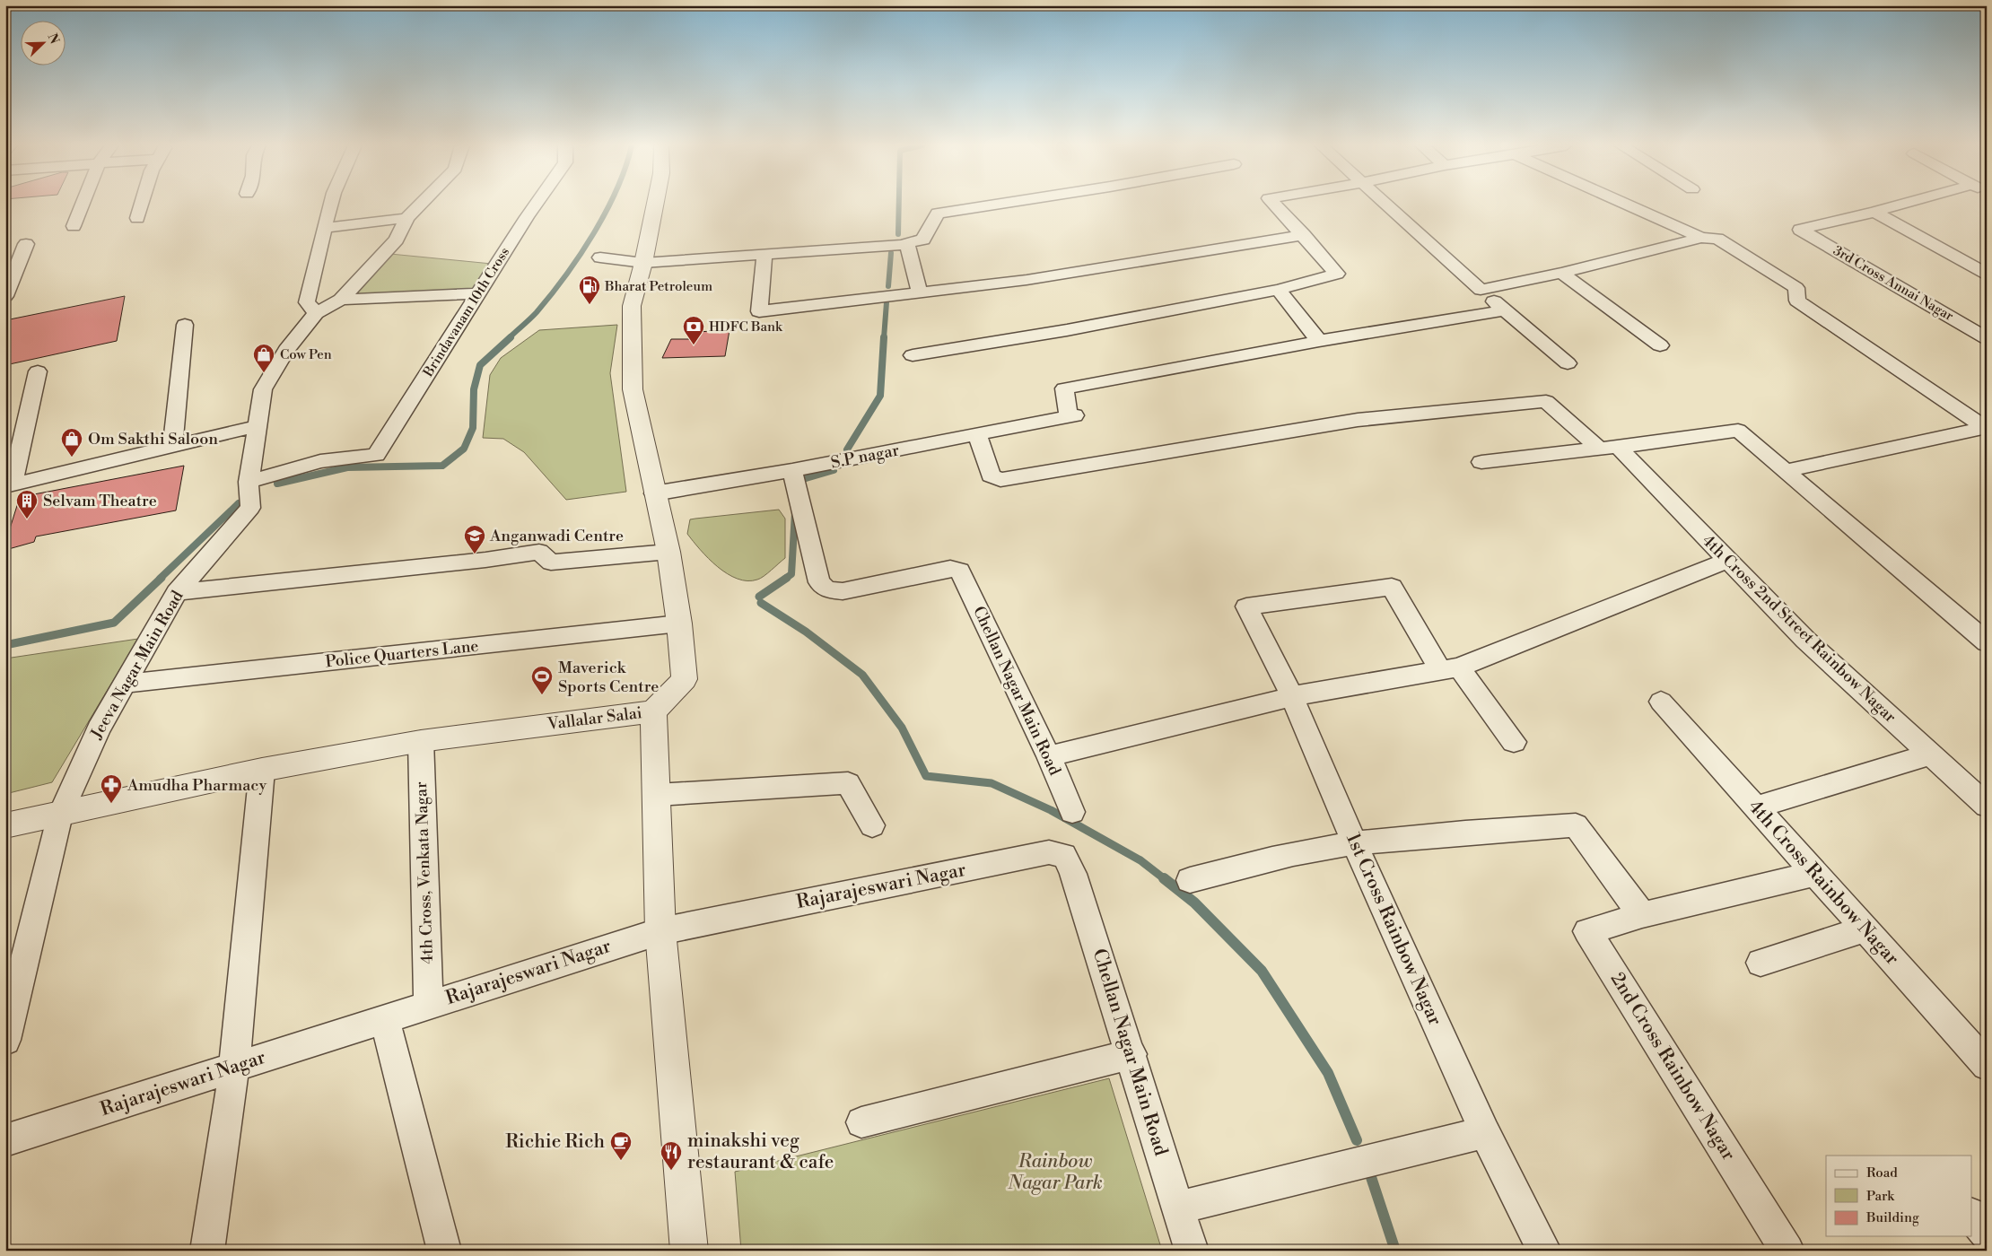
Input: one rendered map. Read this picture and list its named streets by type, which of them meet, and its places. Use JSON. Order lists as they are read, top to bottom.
{
  "streets": {
    "street": [
      "3rd Cross Annai Nagar",
      "Brindavanam 10th Cross",
      "S.P nagar",
      "4th Cross 2nd Street Rainbow Nagar",
      "Police Quarters Lane",
      "Jeeva Nagar Main Road",
      "Chellan Nagar Main Road",
      "Vallalar Salai",
      "4th Cross, Venkata Nagar",
      "4th Cross Rainbow Nagar",
      "Rajarajeswari Nagar",
      "1st Cross Rainbow Nagar",
      "2nd Cross Rainbow Nagar"
    ]
  },
  "crossings": [
    ["Brindavanam 10th Cross", "Jeeva Nagar Main Road"],
    ["S.P nagar", "4th Cross 2nd Street Rainbow Nagar"],
    ["S.P nagar", "Chellan Nagar Main Road"],
    ["Police Quarters Lane", "Jeeva Nagar Main Road"],
    ["Jeeva Nagar Main Road", "Vallalar Salai"],
    ["Chellan Nagar Main Road", "Rajarajeswari Nagar"],
    ["Vallalar Salai", "4th Cross, Venkata Nagar"],
    ["Vallalar Salai", "Rajarajeswari Nagar"],
    ["4th Cross, Venkata Nagar", "Rajarajeswari Nagar"]
  ],
  "parks": ["Rainbow Nagar Park"],
  "places": {
    "fuel station": ["Bharat Petroleum"],
    "bank": ["HDFC Bank"],
    "shop": ["Cow Pen", "Om Sakthi Saloon"],
    "building": ["Selvam Theatre"],
    "school or university": ["Anganwadi Centre"],
    "sports": ["Maverick Sports Centre"],
    "pharmacy": ["Amudha Pharmacy"],
    "cafe": ["Richie Rich"],
    "restaurant": ["minakshi veg restaurant & cafe"]
  },
  "legend": ["Road", "Park", "Building"],
  "north": "top right"
}
